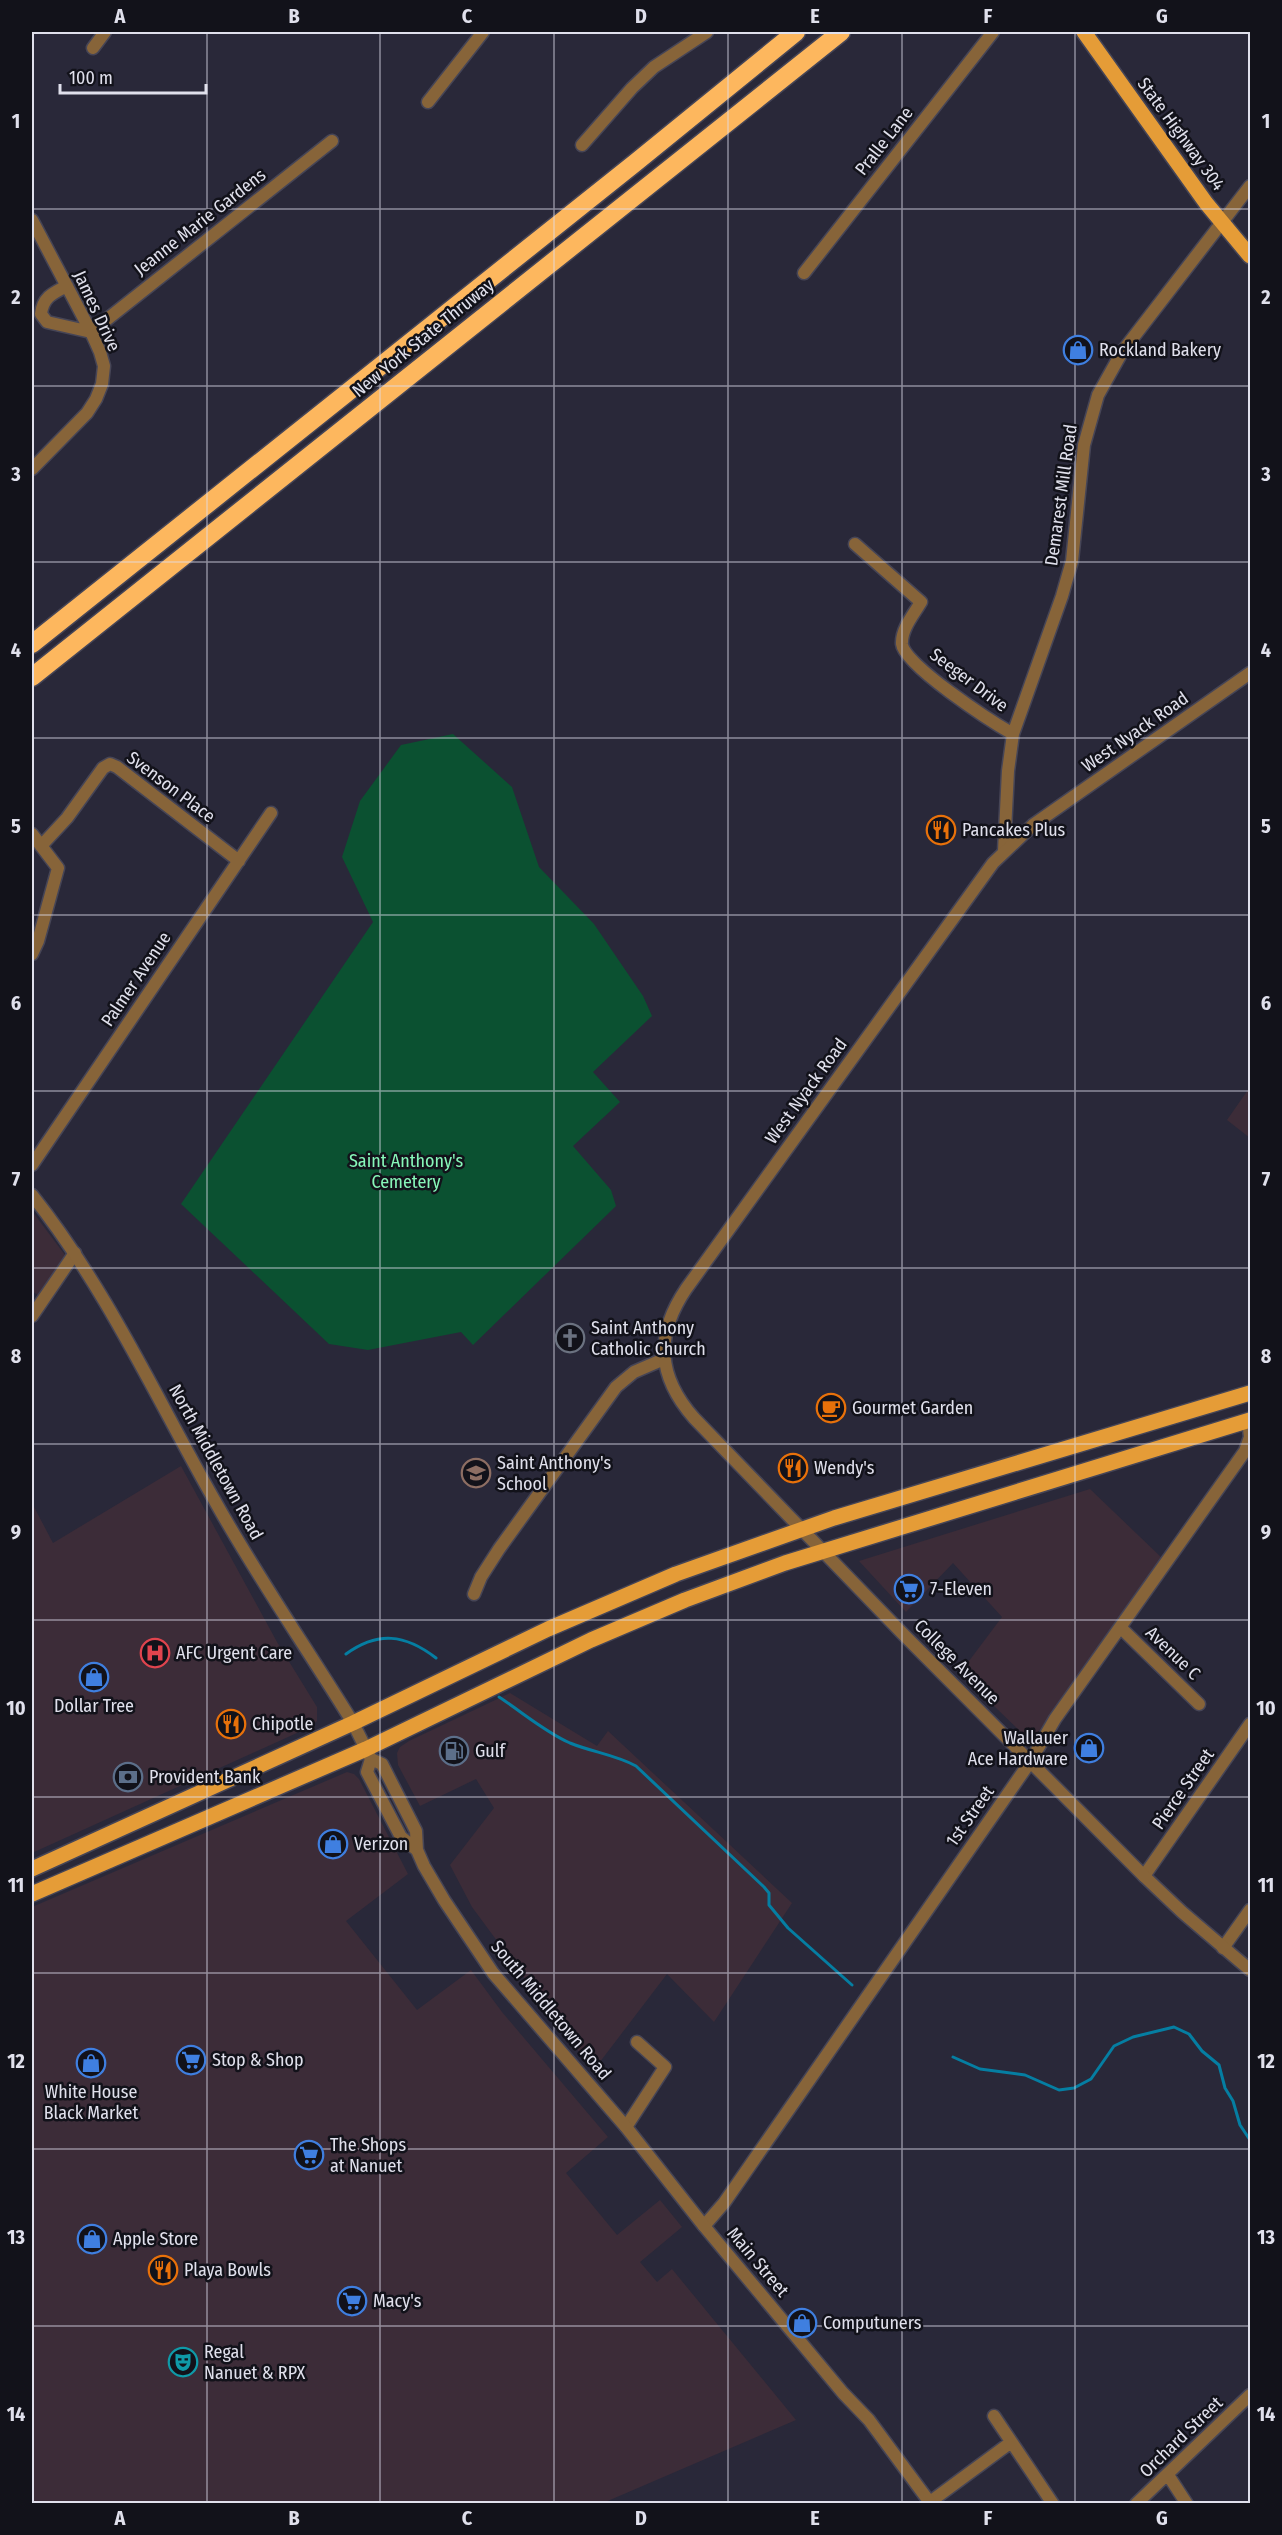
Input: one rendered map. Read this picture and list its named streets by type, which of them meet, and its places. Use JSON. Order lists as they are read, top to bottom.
{
  "streets": {
    "highway": ["New York State Thruway"],
    "main road": ["State Highway 304"],
    "street": [
      "Pralle Lane",
      "Jeanne Marie Gardens",
      "James Drive",
      "Demarest Mill Road",
      "Seeger Drive",
      "West Nyack Road",
      "Svenson Place",
      "Palmer Avenue",
      "North Middletown Road",
      "Avenue C",
      "College Avenue",
      "Pierce Street",
      "1st Street",
      "South Middletown Road",
      "Main Street",
      "Orchard Street"
    ]
  },
  "crossings": [
    ["State Highway 304", "Demarest Mill Road"],
    ["Jeanne Marie Gardens", "James Drive"],
    ["Demarest Mill Road", "Seeger Drive"],
    ["Demarest Mill Road", "West Nyack Road"],
    ["West Nyack Road", "College Avenue"],
    ["Svenson Place", "Palmer Avenue"],
    ["North Middletown Road", "South Middletown Road"],
    ["Avenue C", "1st Street"],
    ["College Avenue", "Pierce Street"],
    ["College Avenue", "1st Street"],
    ["1st Street", "Main Street"],
    ["South Middletown Road", "Main Street"]
  ],
  "parks": ["Saint Anthony's Cemetery"],
  "places": {
    "shop": [
      "Rockland Bakery",
      "Dollar Tree",
      "Wallauer Ace Hardware",
      "Verizon",
      "White House Black Market",
      "Apple Store",
      "Computuners"
    ],
    "restaurant": [
      "Pancakes Plus",
      "Wendy's",
      "Chipotle",
      "Playa Bowls"
    ],
    "church": ["Saint Anthony Catholic Church"],
    "cafe": ["Gourmet Garden"],
    "school or university": ["Saint Anthony's School"],
    "supermarket": [
      "7-Eleven",
      "Stop & Shop",
      "The Shops at Nanuet",
      "Macy's"
    ],
    "hospital": ["AFC Urgent Care"],
    "fuel station": ["Gulf"],
    "bank": ["Provident Bank"],
    "theatre": ["Regal Nanuet & RPX"]
  },
  "scale_bar": "100 m",
  "grid": {
    "columns": [
      "A",
      "B",
      "C",
      "D",
      "E",
      "F",
      "G"
    ],
    "rows": [
      "1",
      "2",
      "3",
      "4",
      "5",
      "6",
      "7",
      "8",
      "9",
      "10",
      "11",
      "12",
      "13",
      "14"
    ]
  }
}
